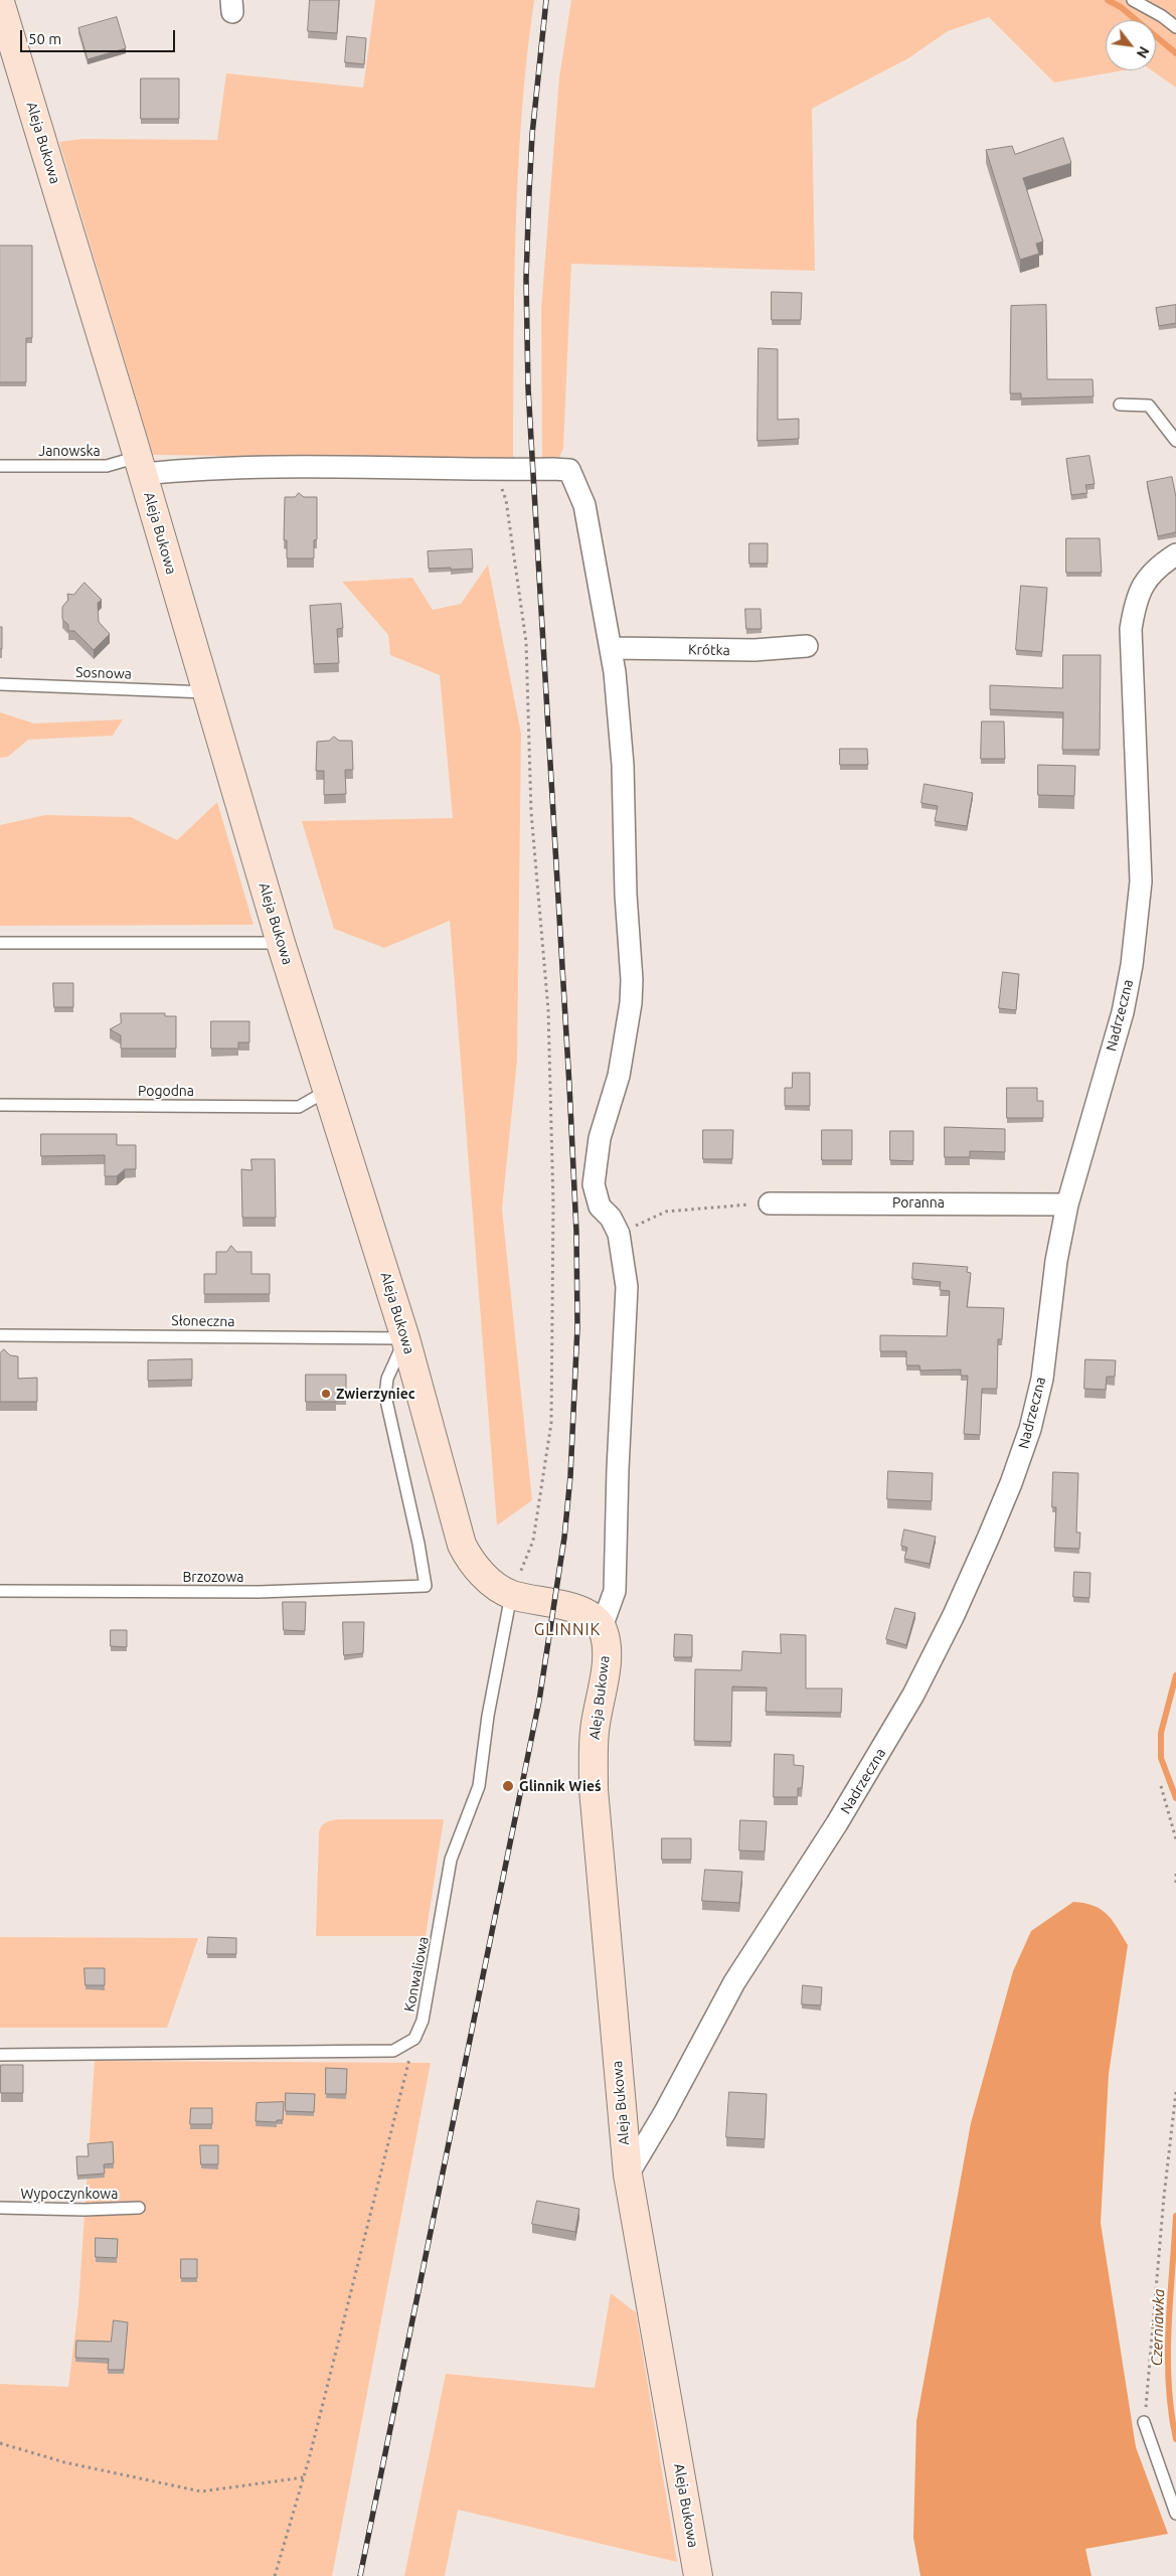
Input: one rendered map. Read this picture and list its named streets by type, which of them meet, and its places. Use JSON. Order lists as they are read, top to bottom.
{
  "streets": {
    "street": [
      "Aleja Bukowa",
      "Krótka",
      "Nadrzeczna",
      "Poranna"
    ],
    "lane": [
      "Janowska",
      "Sosnowa",
      "Pogodna",
      "Słoneczna",
      "Brzozowa",
      "Konwaliowa",
      "Wypoczynkowa"
    ]
  },
  "crossings": [
    ["Aleja Bukowa", "Janowska"],
    ["Aleja Bukowa", "Sosnowa"],
    ["Aleja Bukowa", "Nadrzeczna"],
    ["Aleja Bukowa", "Pogodna"],
    ["Aleja Bukowa", "Słoneczna"],
    ["Aleja Bukowa", "Brzozowa"],
    ["Aleja Bukowa", "Konwaliowa"],
    ["Nadrzeczna", "Poranna"],
    ["Słoneczna", "Brzozowa"]
  ],
  "districts": ["GLINNIK"],
  "water": ["Czerniawka"],
  "places": ["Zwierzyniec", "Glinnik Wieś"],
  "scale_bar": "50 m",
  "north": "bottom right"
}
